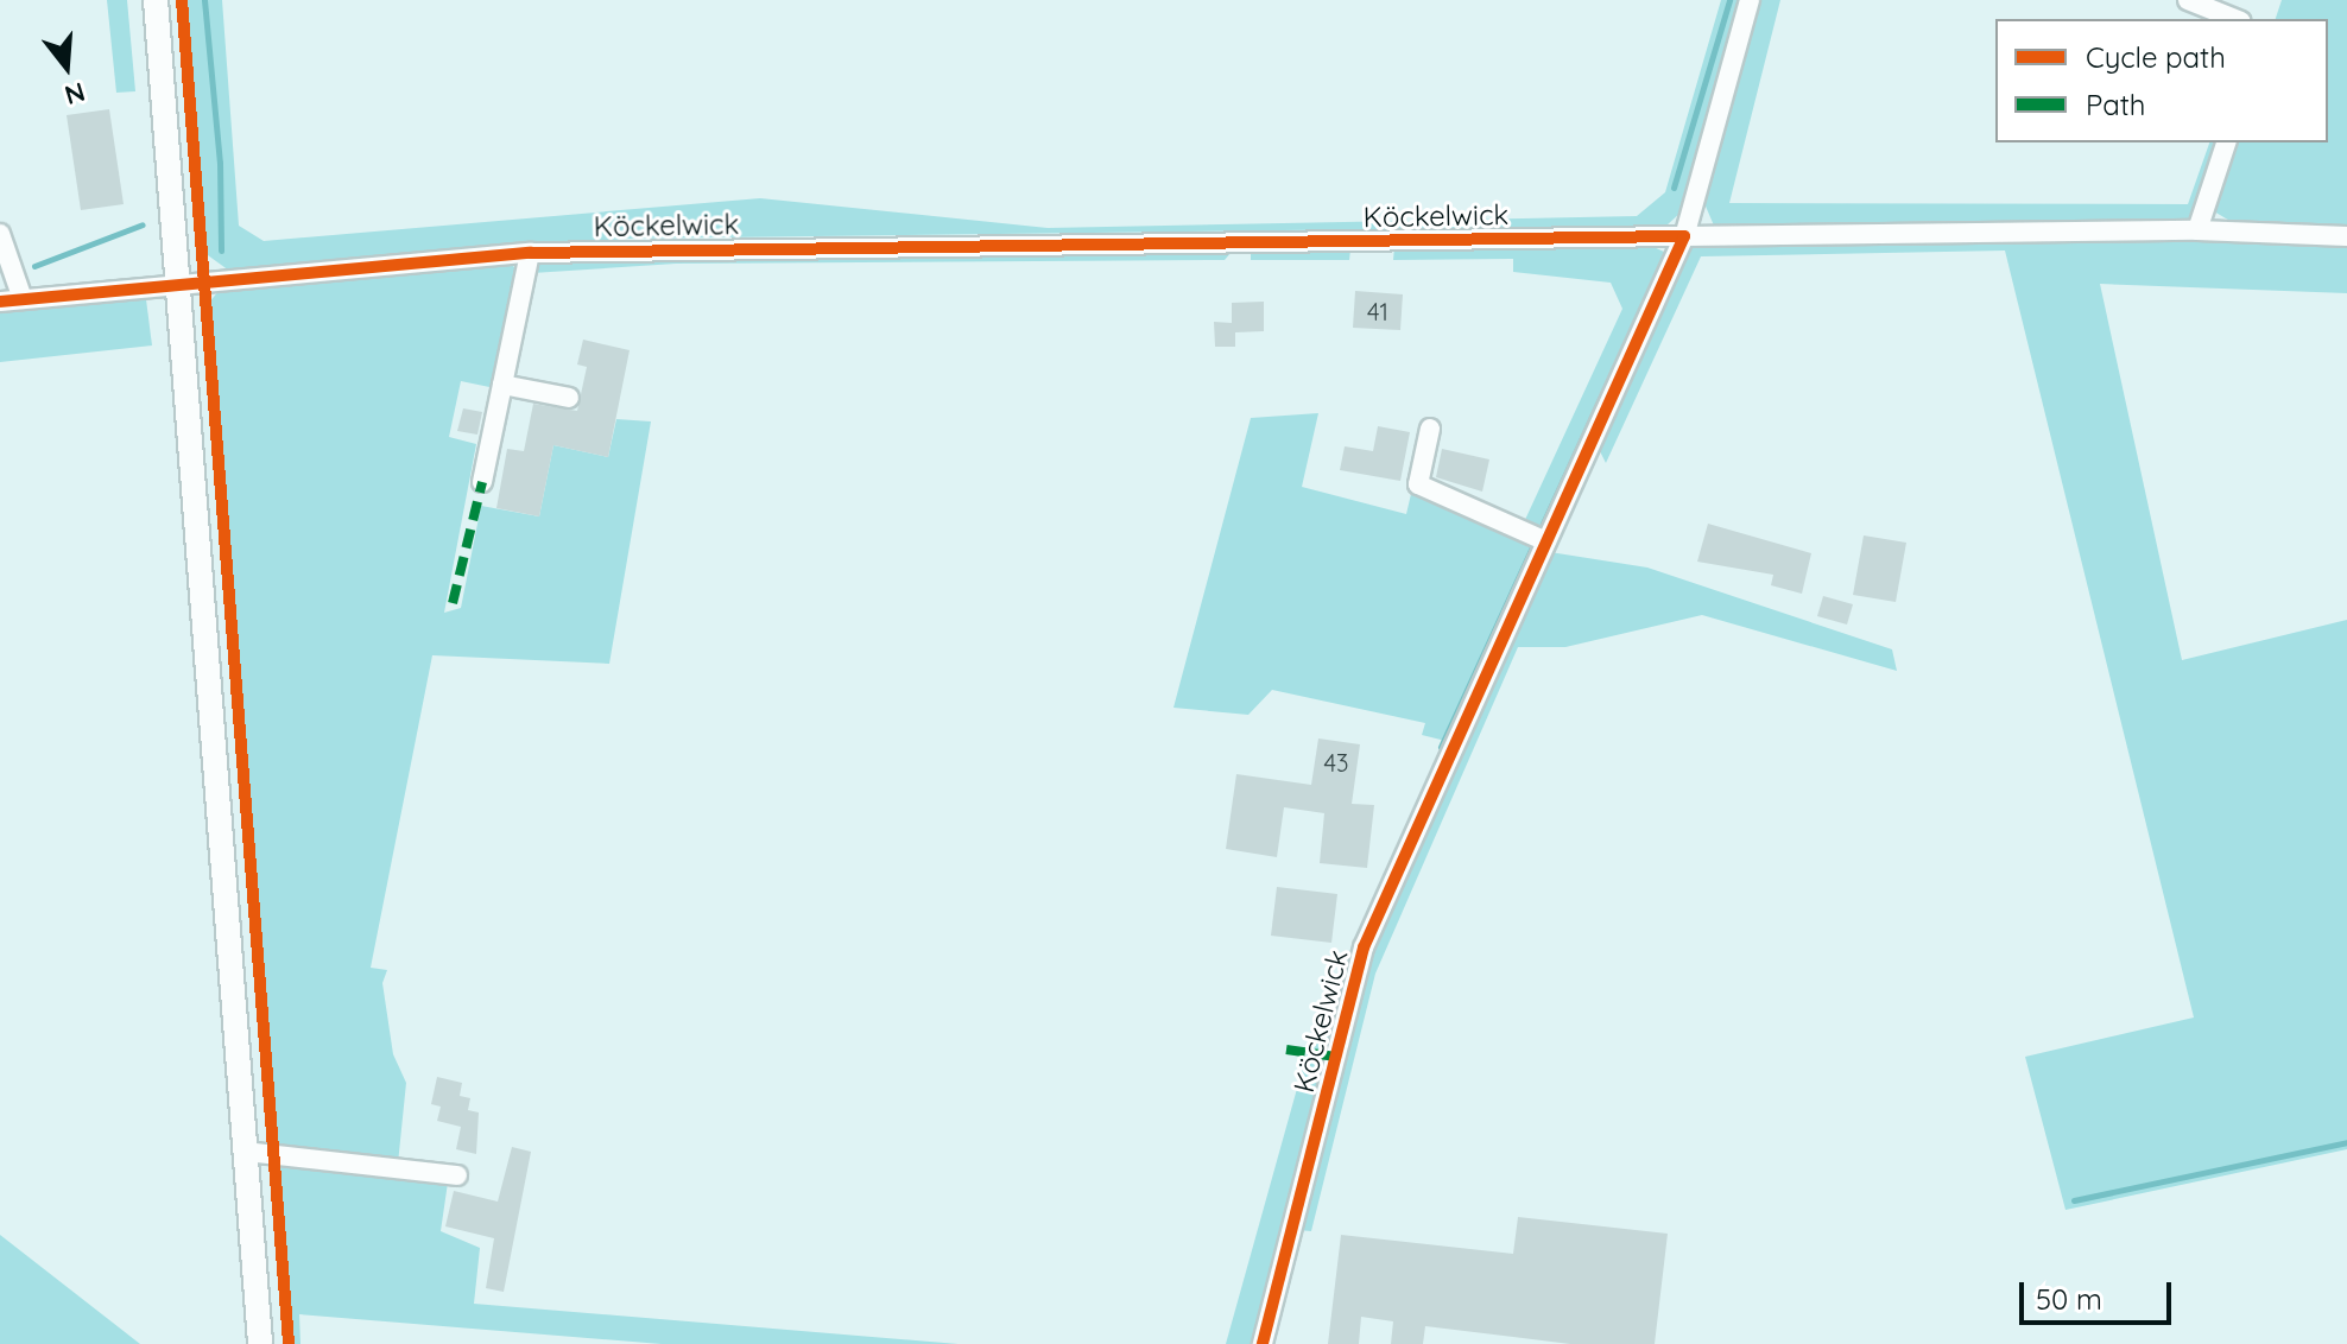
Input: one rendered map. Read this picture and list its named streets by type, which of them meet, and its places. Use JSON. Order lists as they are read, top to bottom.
{
  "streets": {
    "street": ["Köckelwick"]
  },
  "house_numbers": ["41", "43"],
  "legend": ["Cycle path", "Path"],
  "scale_bar": "50 m",
  "north": "bottom"
}
